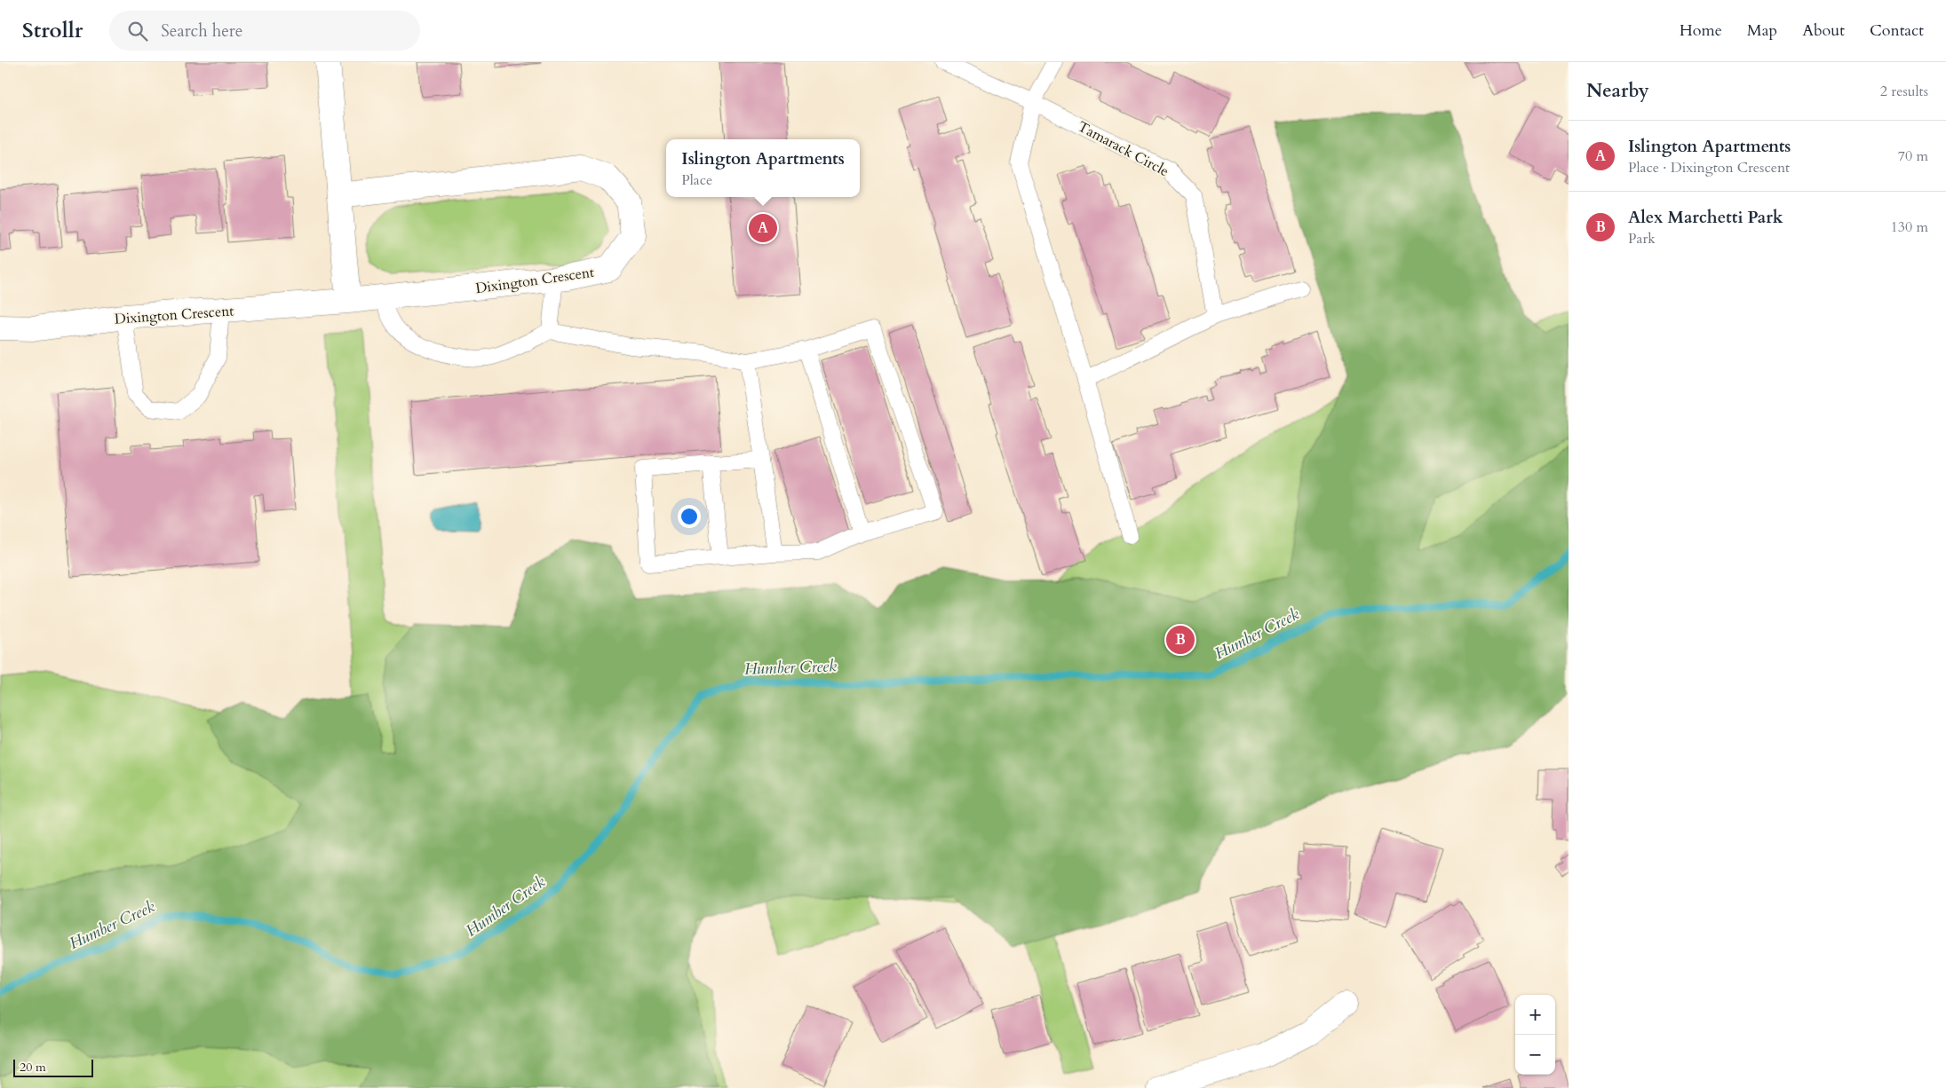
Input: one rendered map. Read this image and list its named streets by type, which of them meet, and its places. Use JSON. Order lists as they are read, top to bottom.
{
  "streets": {
    "street": ["Dixington Crescent"],
    "lane": ["Tamarack Circle"]
  },
  "water": ["Humber Creek"],
  "scale_bar": "20 m",
  "page": {
    "header": "Strollr",
    "search": "Search here",
    "nav": [
      "Home",
      "Map",
      "About",
      "Contact"
    ],
    "heading": ["Nearby", "2 results"],
    "list": [
      {
        "mark": "A",
        "name": "Islington Apartments",
        "note": "Place · Dixington Crescent",
        "value": "70 m"
      },
      {
        "mark": "B",
        "name": "Alex Marchetti Park",
        "note": "Park",
        "value": "130 m"
      }
    ],
    "popup": ["Islington Apartments", "Place"],
    "pins": ["A", "B"],
    "map_buttons": ["+", "−"],
    "scale": "20 m"
  }
}
